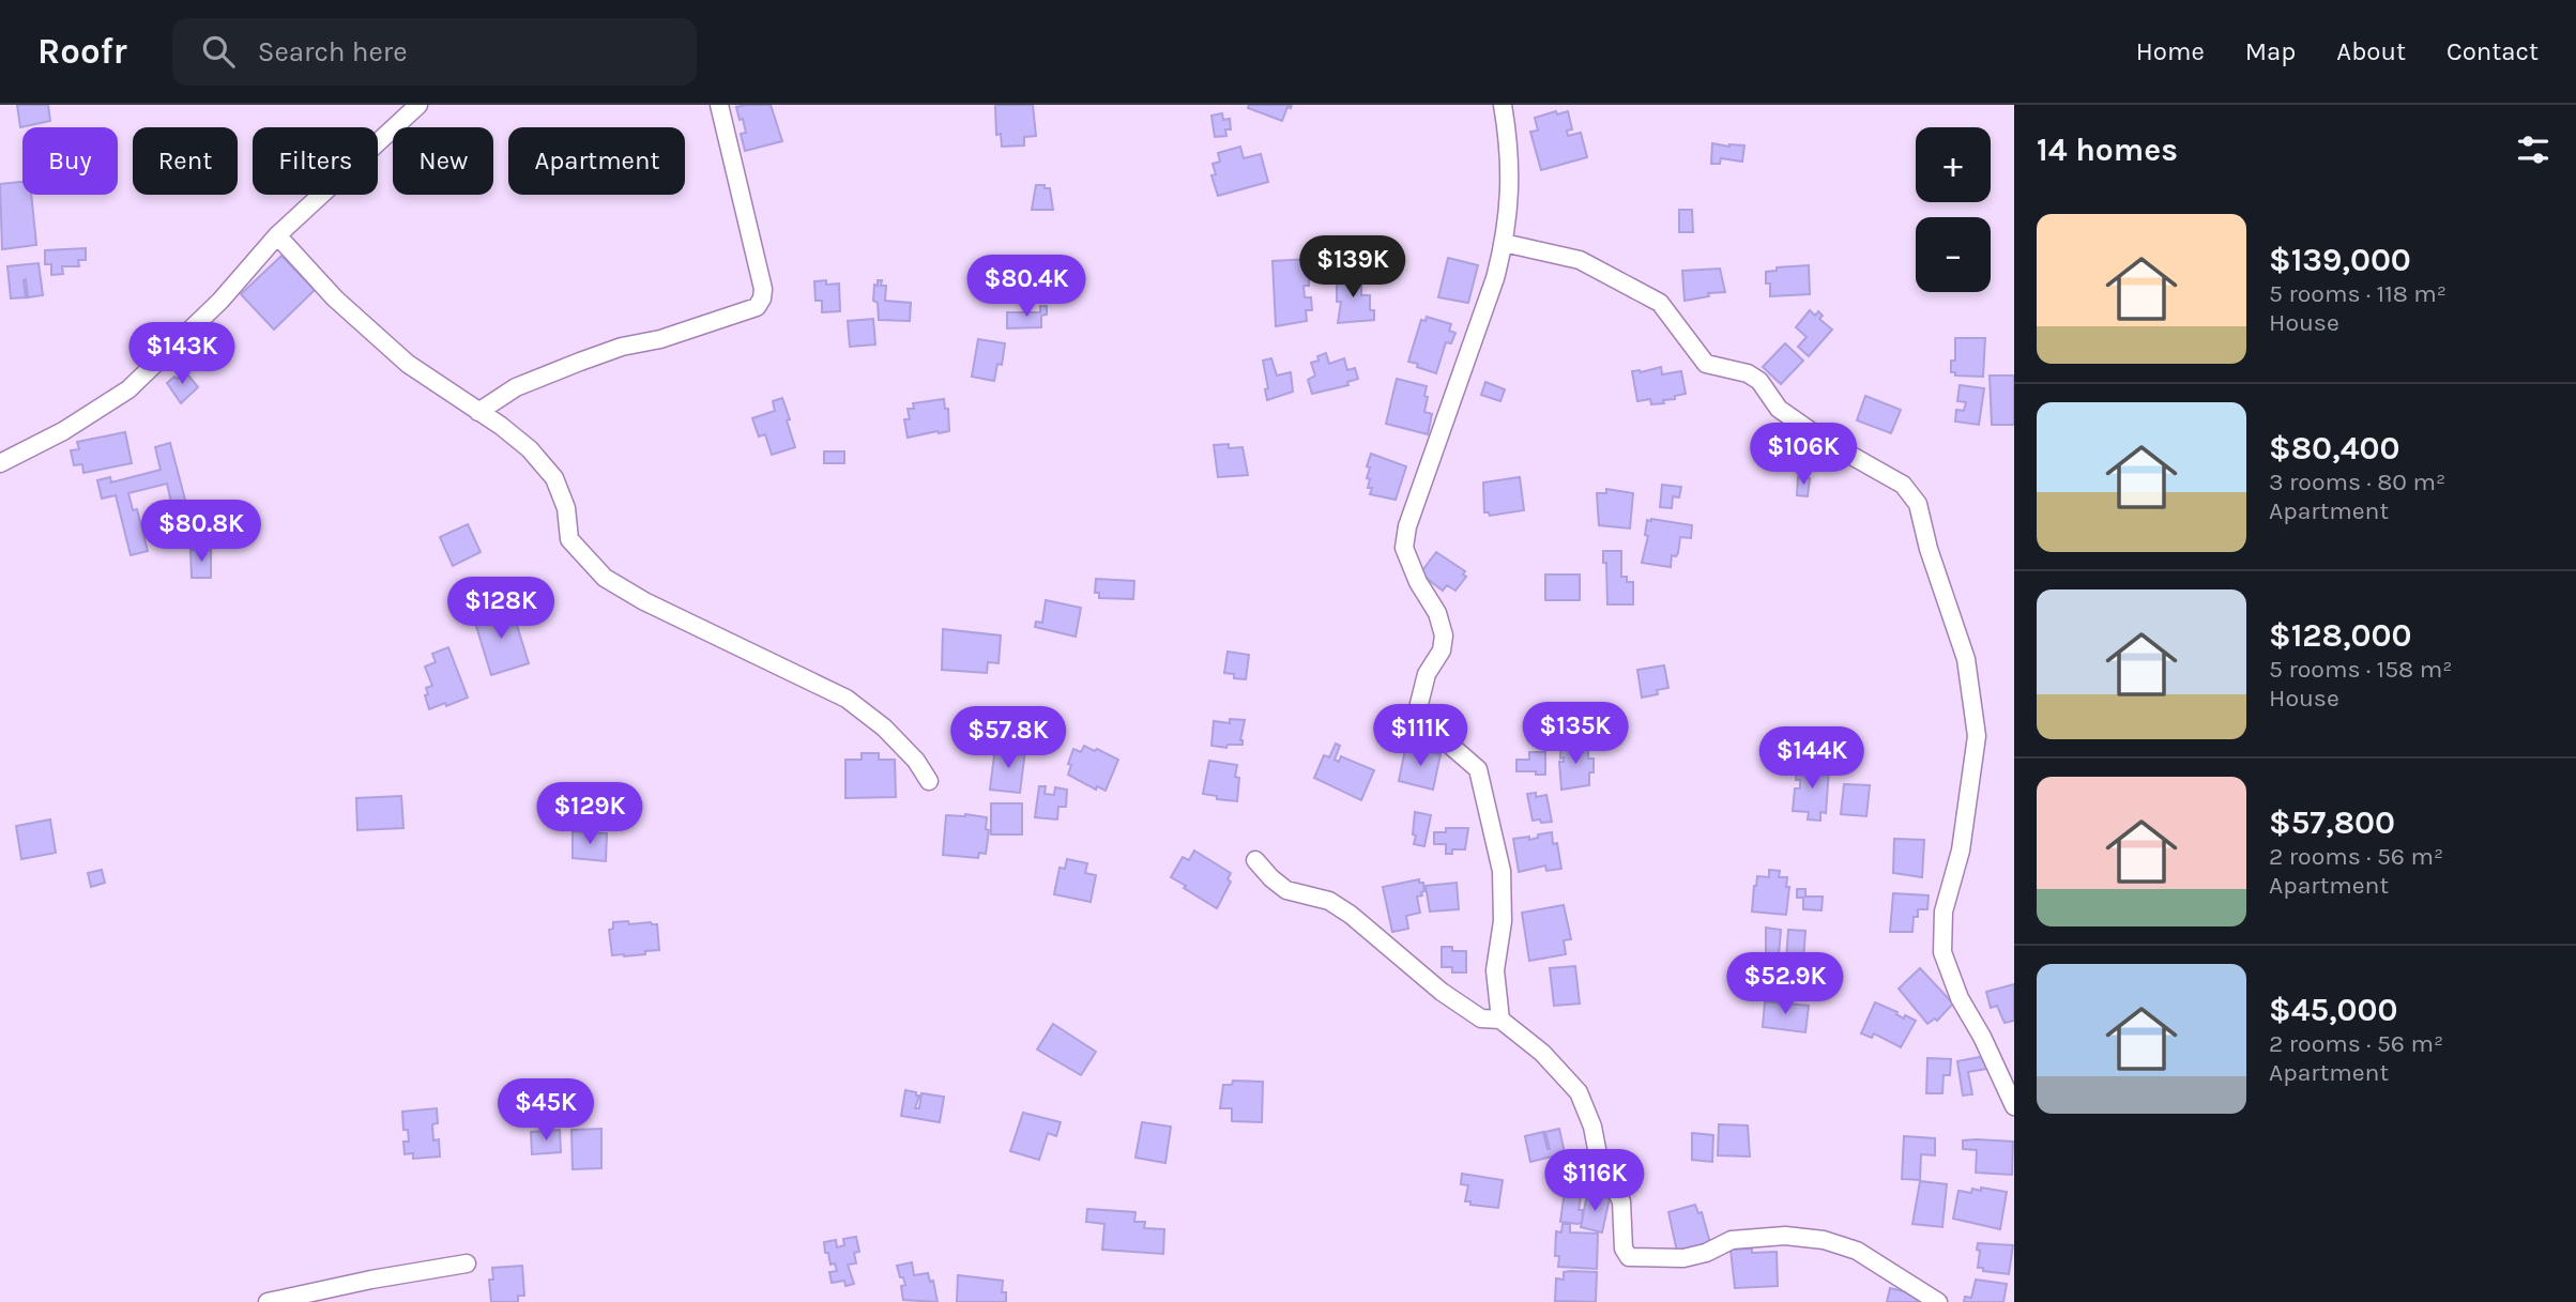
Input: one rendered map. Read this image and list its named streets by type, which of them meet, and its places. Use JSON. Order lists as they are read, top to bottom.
{
  "page": {
    "header": "Roofr",
    "search": "Search here",
    "nav": [
      "Home",
      "Map",
      "About",
      "Contact"
    ],
    "heading": "14 homes",
    "map_buttons": ["+", "−"],
    "chip": [
      "Buy",
      "Rent",
      "Filters",
      "New",
      "Apartment"
    ],
    "list": [
      {
        "name": "$139,000",
        "note": "5 rooms · 118 m² · House"
      },
      {
        "name": "$80,400",
        "note": "3 rooms · 80 m² · Apartment"
      },
      {
        "name": "$128,000",
        "note": "5 rooms · 158 m² · House"
      },
      {
        "name": "$57,800",
        "note": "2 rooms · 56 m² · Apartment"
      },
      {
        "name": "$45,000",
        "note": "2 rooms · 56 m² · Apartment"
      }
    ],
    "price": [
      "$139K",
      "$80.4K",
      "$143K",
      "$106K",
      "$80.8K",
      "$128K",
      "$135K",
      "$111K",
      "$57.8K",
      "$144K",
      "$129K",
      "$52.9K",
      "$45K",
      "$116K"
    ]
  }
}
